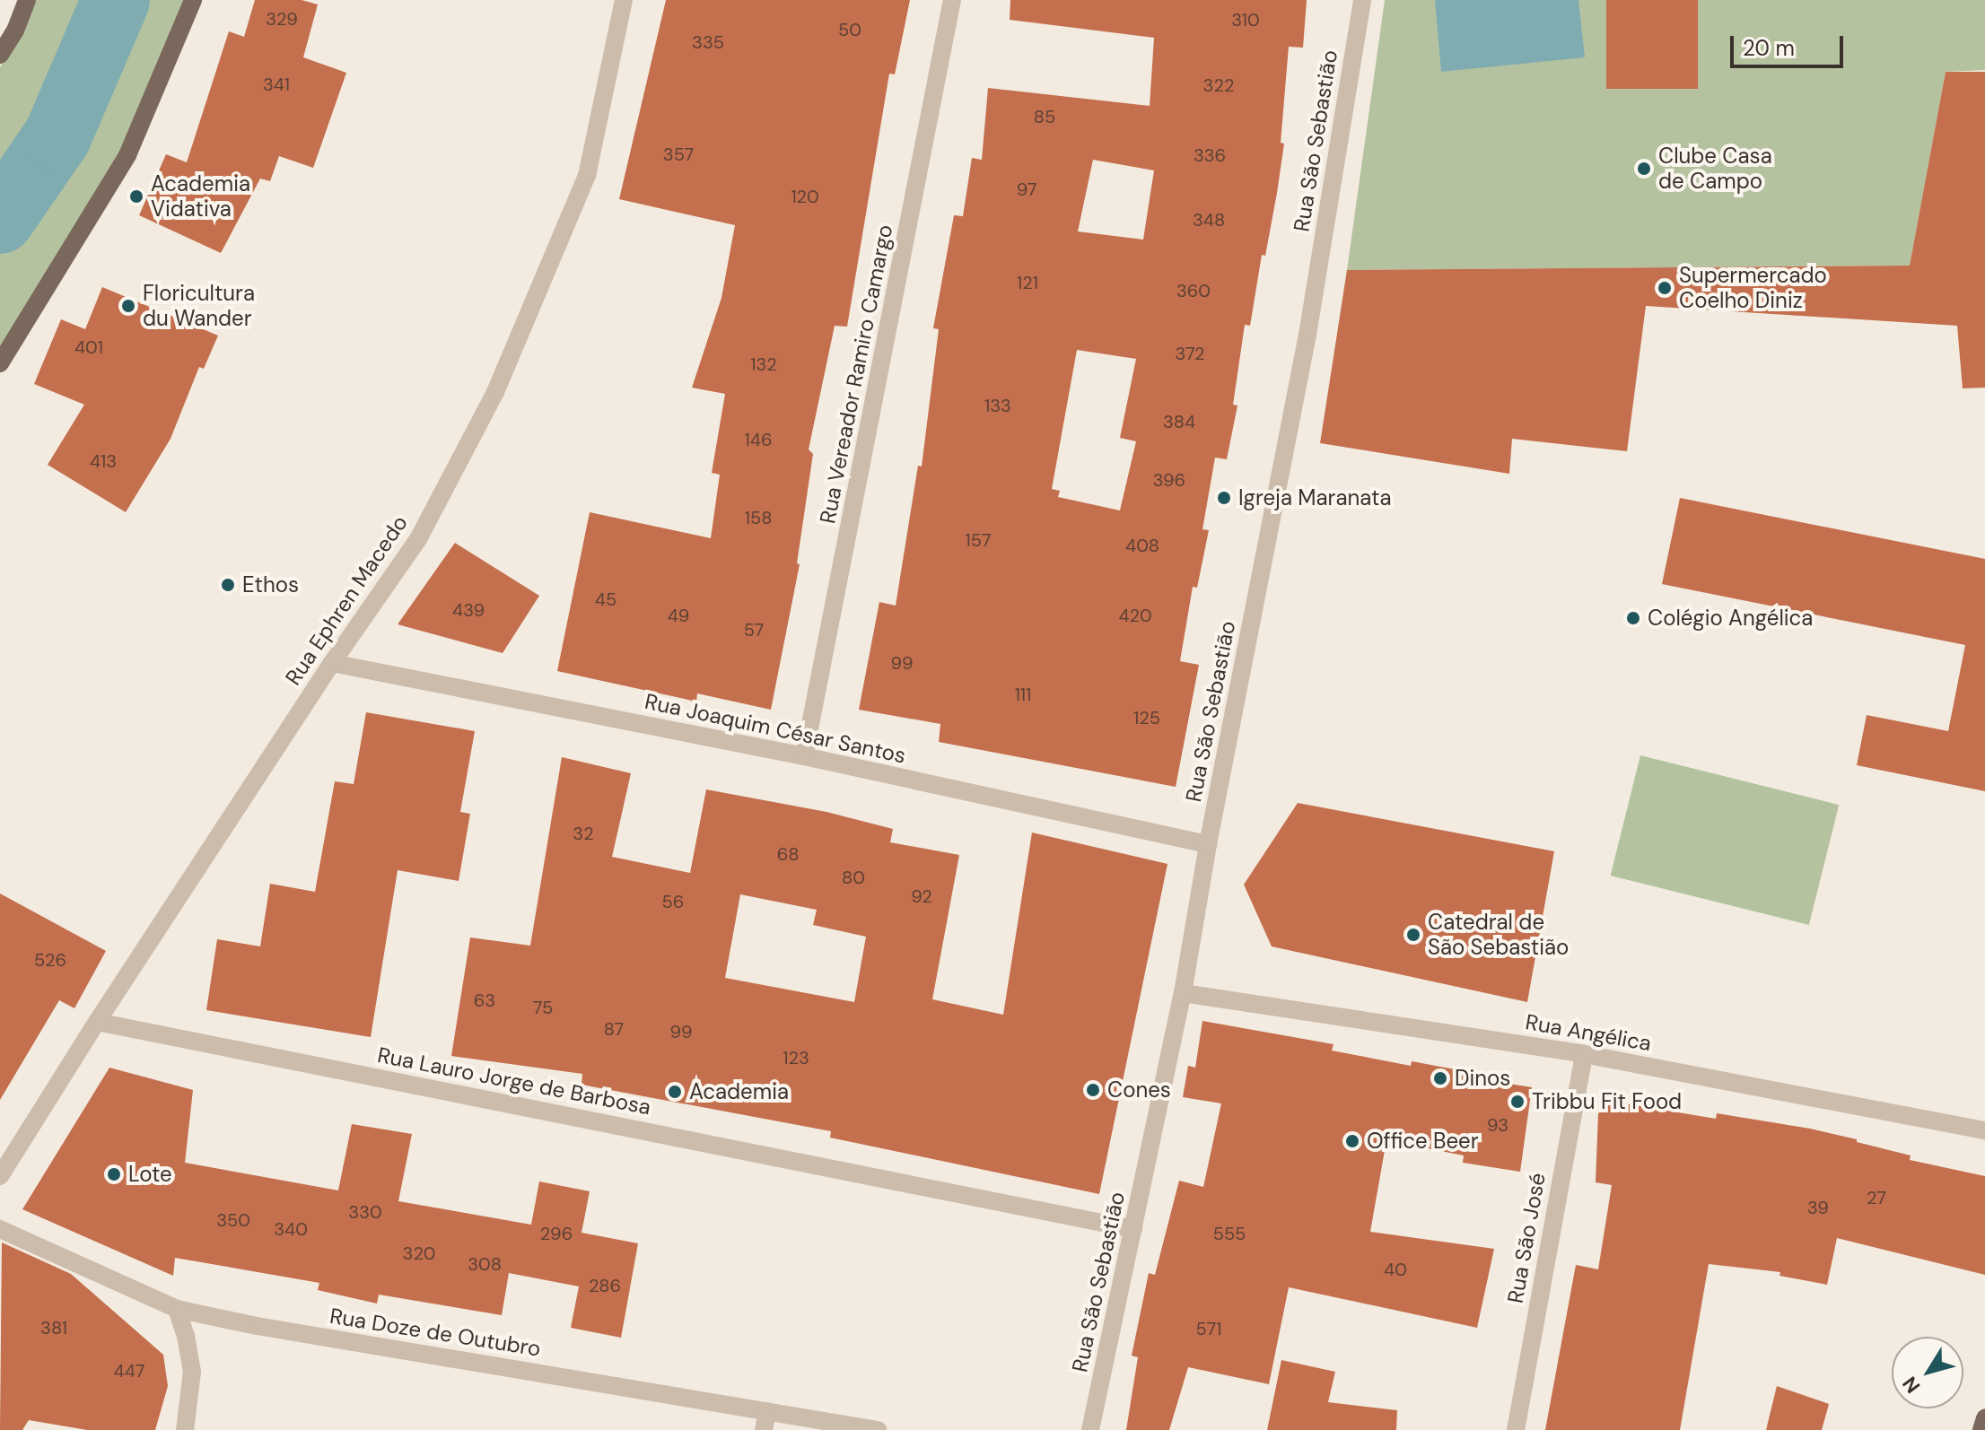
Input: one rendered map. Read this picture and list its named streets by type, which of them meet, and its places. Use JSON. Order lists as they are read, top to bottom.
{
  "streets": {
    "street": [
      "Rua São Sebastião",
      "Rua Vereador Ramiro Camargo",
      "Rua Ephren Macedo",
      "Rua Joaquim César Santos",
      "Rua Angélica",
      "Rua Lauro Jorge de Barbosa",
      "Rua São José",
      "Rua Doze de Outubro"
    ]
  },
  "crossings": [
    ["Rua São Sebastião", "Rua Joaquim César Santos"],
    ["Rua São Sebastião", "Rua Angélica"],
    ["Rua São Sebastião", "Rua Lauro Jorge de Barbosa"],
    ["Rua Vereador Ramiro Camargo", "Rua Joaquim César Santos"],
    ["Rua Ephren Macedo", "Rua Joaquim César Santos"],
    ["Rua Ephren Macedo", "Rua Lauro Jorge de Barbosa"],
    ["Rua Angélica", "Rua São José"]
  ],
  "places": [
    "Clube Casa de Campo",
    "Academia Vidativa",
    "Supermercado Coelho Diniz",
    "Floricultura du Wander",
    "Igreja Maranata",
    "Ethos",
    "Colégio Angélica",
    "Catedral de São Sebastião",
    "Dinos",
    "Cones",
    "Academia",
    "Tribbu Fit Food",
    "Office Beer",
    "Lote"
  ],
  "house_numbers": [
    "329",
    "310",
    "50",
    "335",
    "341",
    "322",
    "85",
    "357",
    "336",
    "97",
    "120",
    "348",
    "121",
    "360",
    "401",
    "372",
    "132",
    "133",
    "384",
    "146",
    "413",
    "396",
    "158",
    "157",
    "408",
    "45",
    "439",
    "49",
    "420",
    "57",
    "99",
    "111",
    "125",
    "32",
    "68",
    "80",
    "92",
    "56",
    "526",
    "63",
    "75",
    "87",
    "99",
    "123",
    "93",
    "27",
    "39",
    "330",
    "350",
    "340",
    "296",
    "555",
    "320",
    "308",
    "40",
    "286",
    "381",
    "571",
    "447"
  ],
  "scale_bar": "20 m",
  "north": "bottom left"
}
